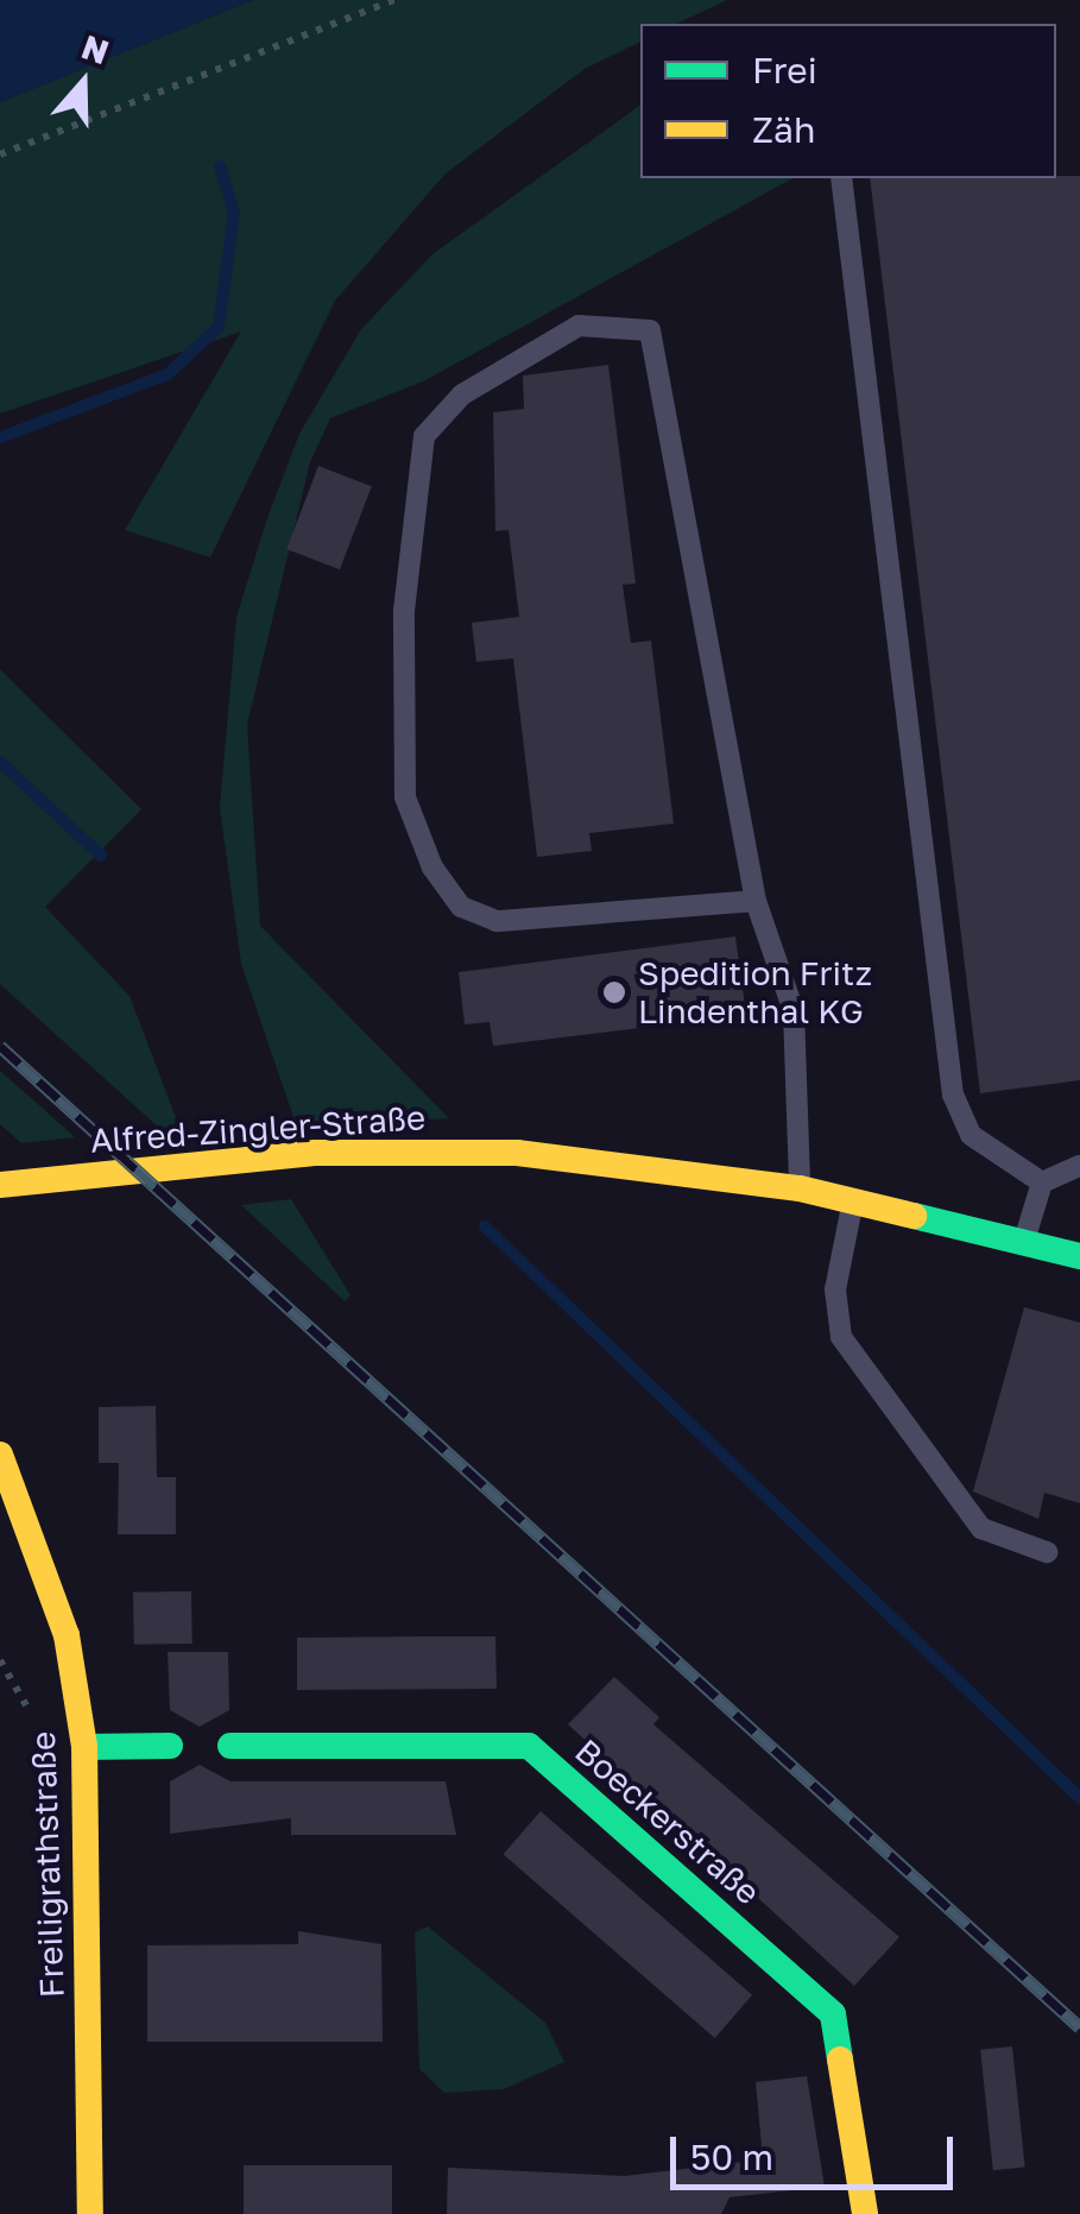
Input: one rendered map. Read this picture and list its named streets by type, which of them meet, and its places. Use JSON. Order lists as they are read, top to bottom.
{
  "streets": {
    "street": ["Alfred-Zingler-Straße", "Boeckerstraße", "Freiligrathstraße"]
  },
  "places": ["Spedition Fritz Lindenthal KG"],
  "legend": ["Frei", "Zäh"],
  "scale_bar": "50 m",
  "north": "top"
}
